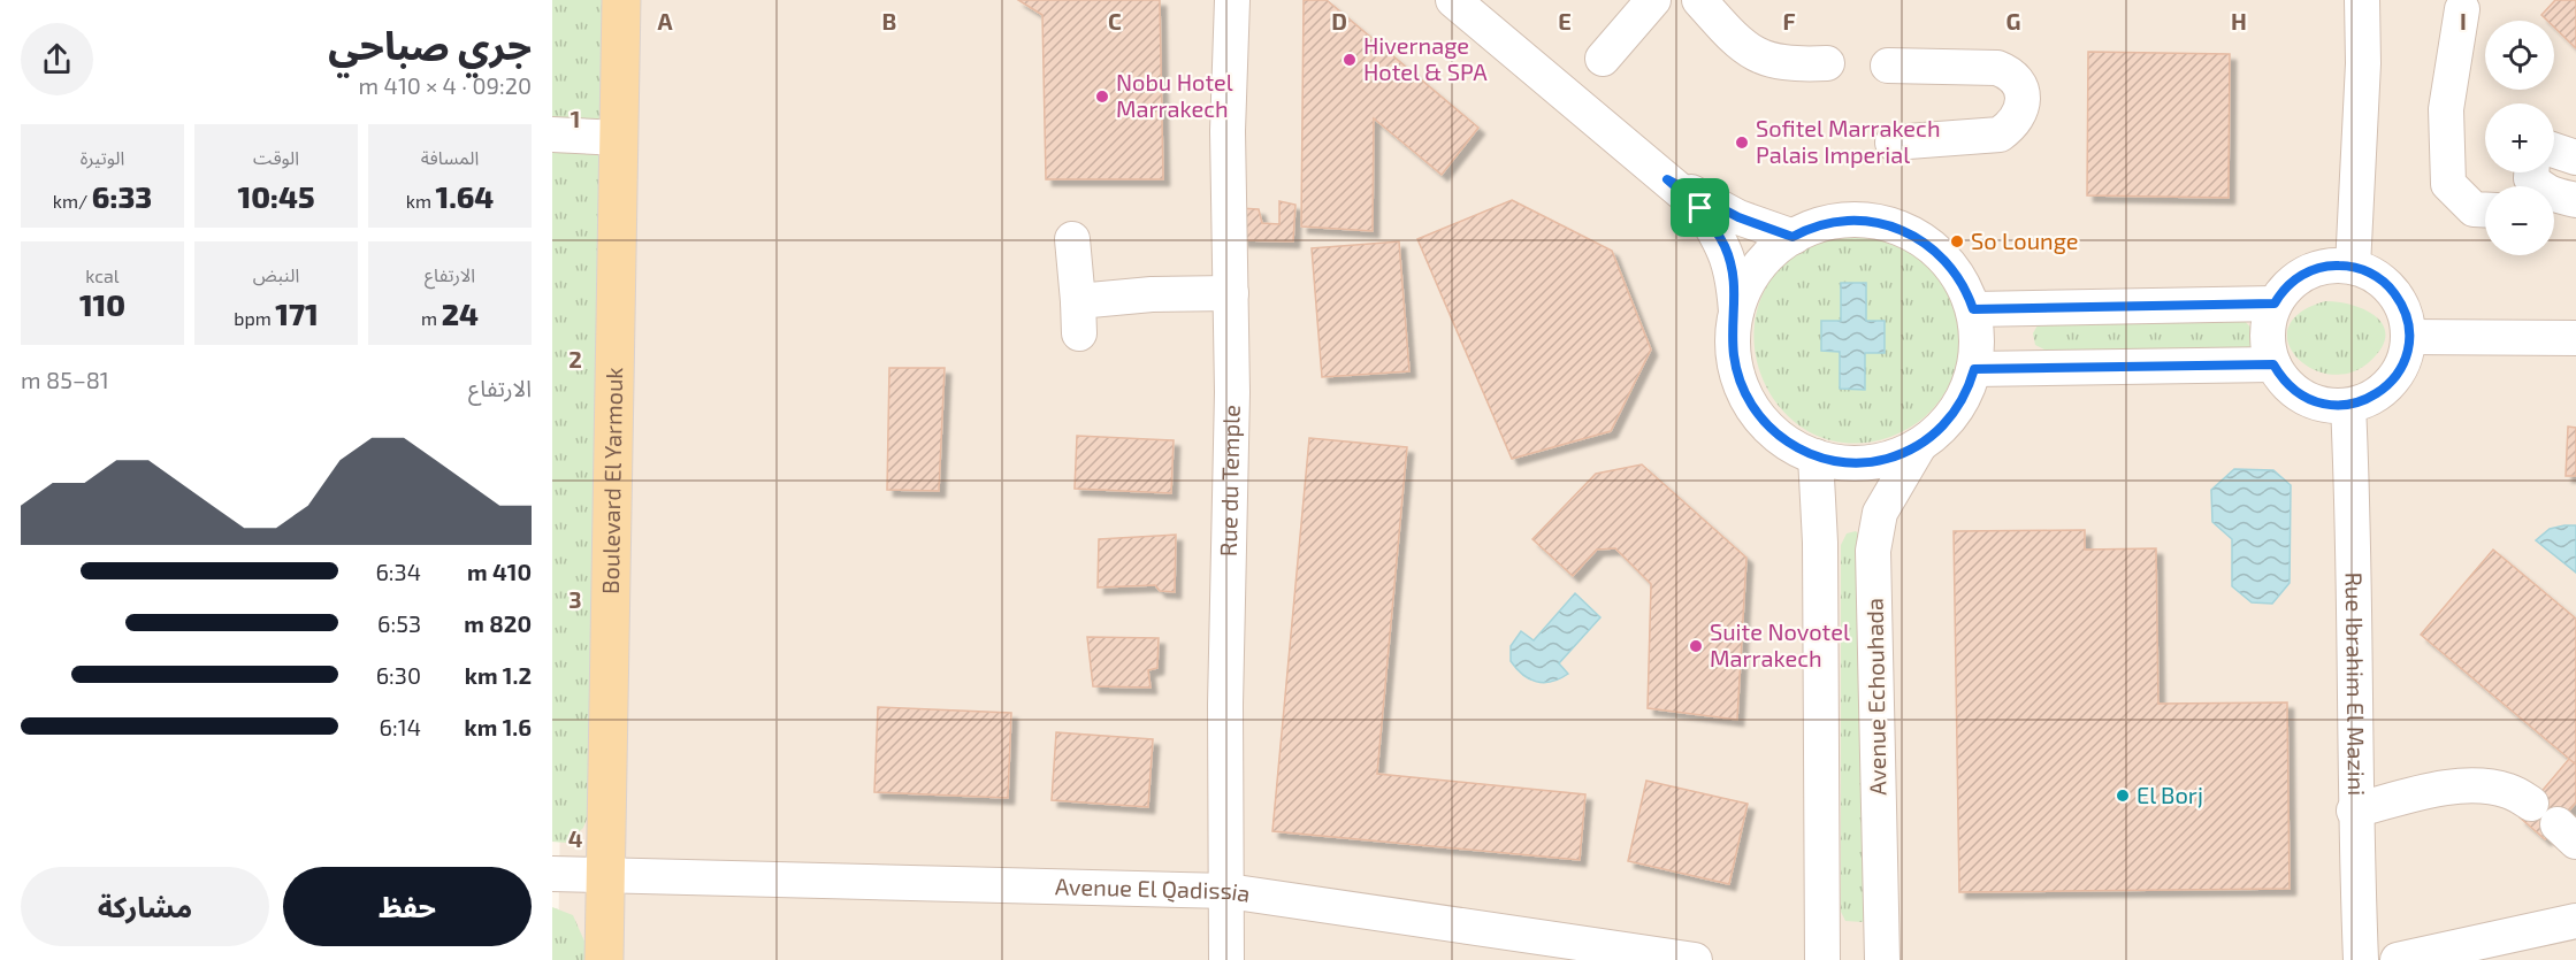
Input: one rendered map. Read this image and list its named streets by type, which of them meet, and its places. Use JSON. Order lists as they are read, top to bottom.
{
  "streets": {
    "main road": ["Boulevard El Yarmouk"],
    "street": [
      "Rue du Temple",
      "Rue Ibrahim El Mazini",
      "Avenue Echouhada",
      "Avenue El Qadissia"
    ]
  },
  "crossings": [
    ["Boulevard El Yarmouk", "Avenue El Qadissia"],
    ["Rue du Temple", "Avenue El Qadissia"]
  ],
  "places": [
    "Hivernage Hotel & SPA",
    "Nobu Hotel Marrakech",
    "Sofitel Marrakech Palais Imperial",
    "So Lounge",
    "Suite Novotel Marrakech",
    "El Borj"
  ],
  "page": {
    "heading": ["جري صباحي", "09:20 · 4 × 410 m"],
    "map_buttons": ["+", "−"],
    "stats": [
      ["المسافة", "1.64 km"],
      ["الوقت", "10:45"],
      ["الوتيرة", "6:33 /km"],
      ["الارتفاع", "24 m"],
      ["النبض", "171 bpm"],
      ["kcal", "110"]
    ],
    "chart": ["الارتفاع", "81–85 m"],
    "list": [
      {
        "name": "410 m",
        "note": "6:34"
      },
      {
        "name": "820 m",
        "note": "6:53"
      },
      {
        "name": "1.2 km",
        "note": "6:30"
      },
      {
        "name": "1.6 km",
        "note": "6:14"
      }
    ],
    "buttons": ["حفظ", "مشاركة"]
  },
  "grid": {
    "columns": [
      "A",
      "B",
      "C",
      "D",
      "E",
      "F",
      "G",
      "H",
      "I"
    ],
    "rows": [
      "1",
      "2",
      "3",
      "4"
    ]
  }
}
